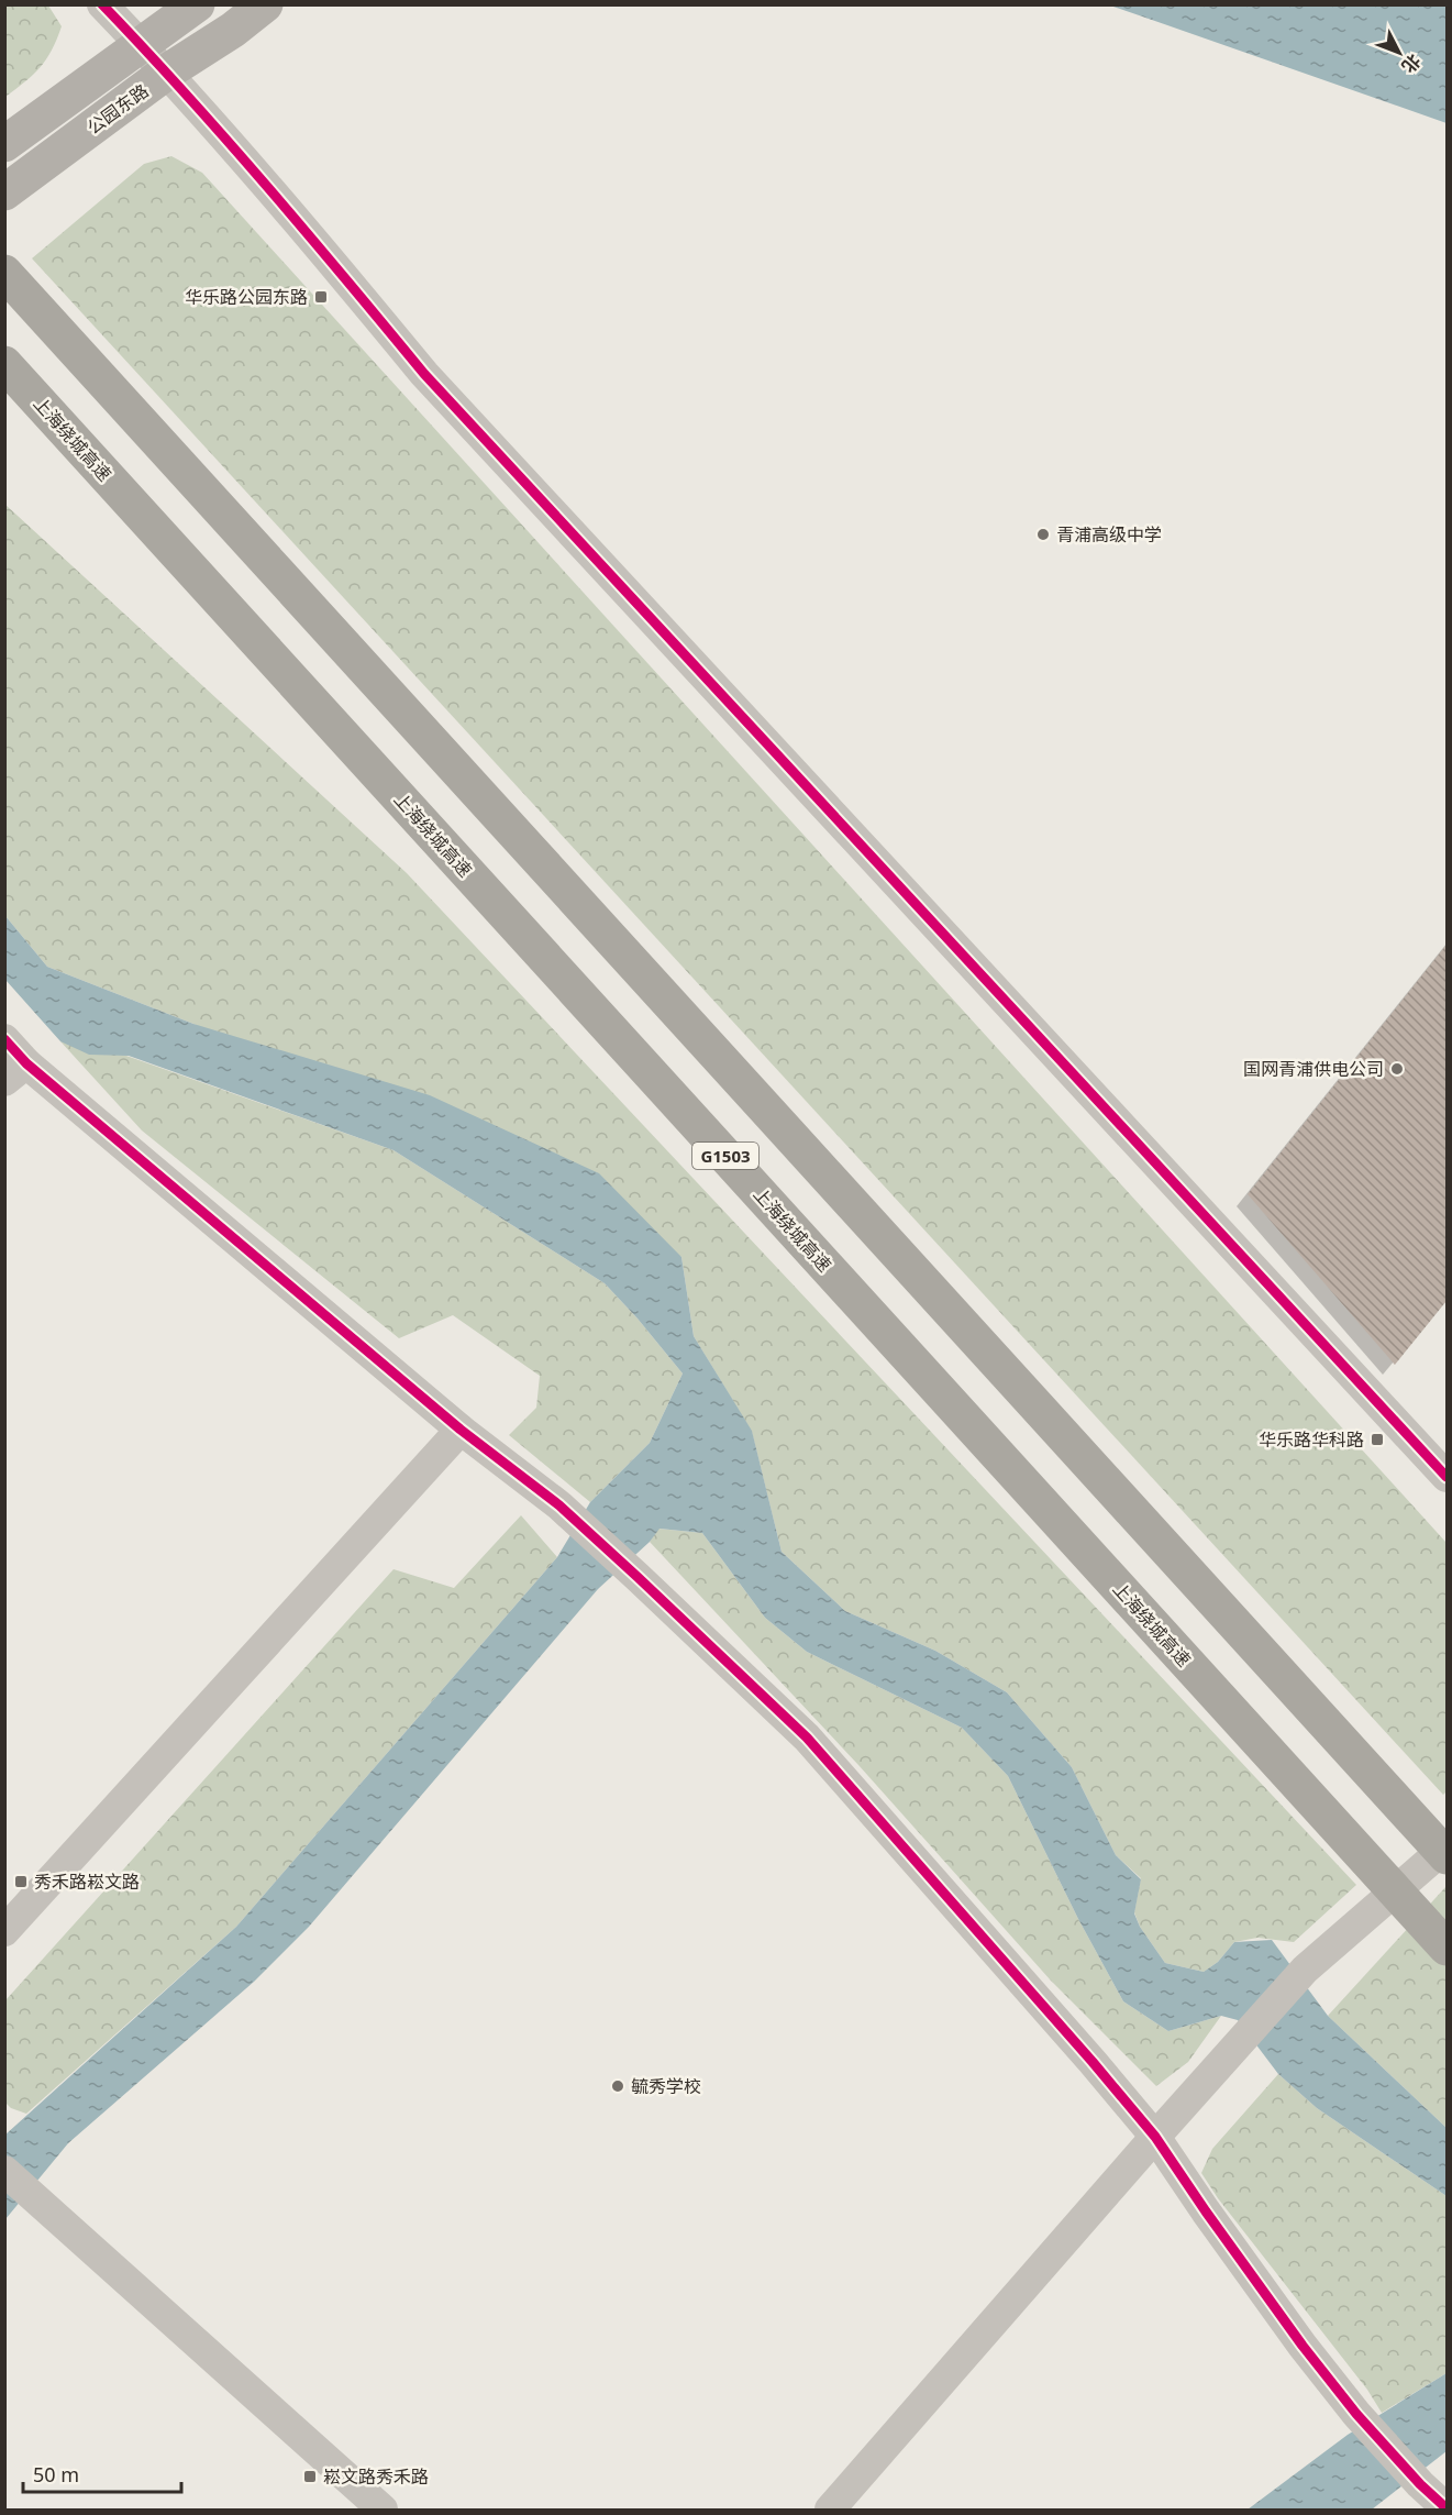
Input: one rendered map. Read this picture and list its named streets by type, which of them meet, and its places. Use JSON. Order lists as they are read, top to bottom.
{
  "streets": {
    "highway": ["上海绕城高速", "G1503"],
    "main road": ["公园东路"]
  },
  "places": {
    "transit": [
      "华乐路公园东路",
      "华乐路华科路",
      "秀禾路崧文路",
      "崧文路秀禾路"
    ],
    "other": ["青浦高级中学", "国网青浦供电公司", "毓秀学校"]
  },
  "scale_bar": "50 m",
  "north": "bottom right"
}
